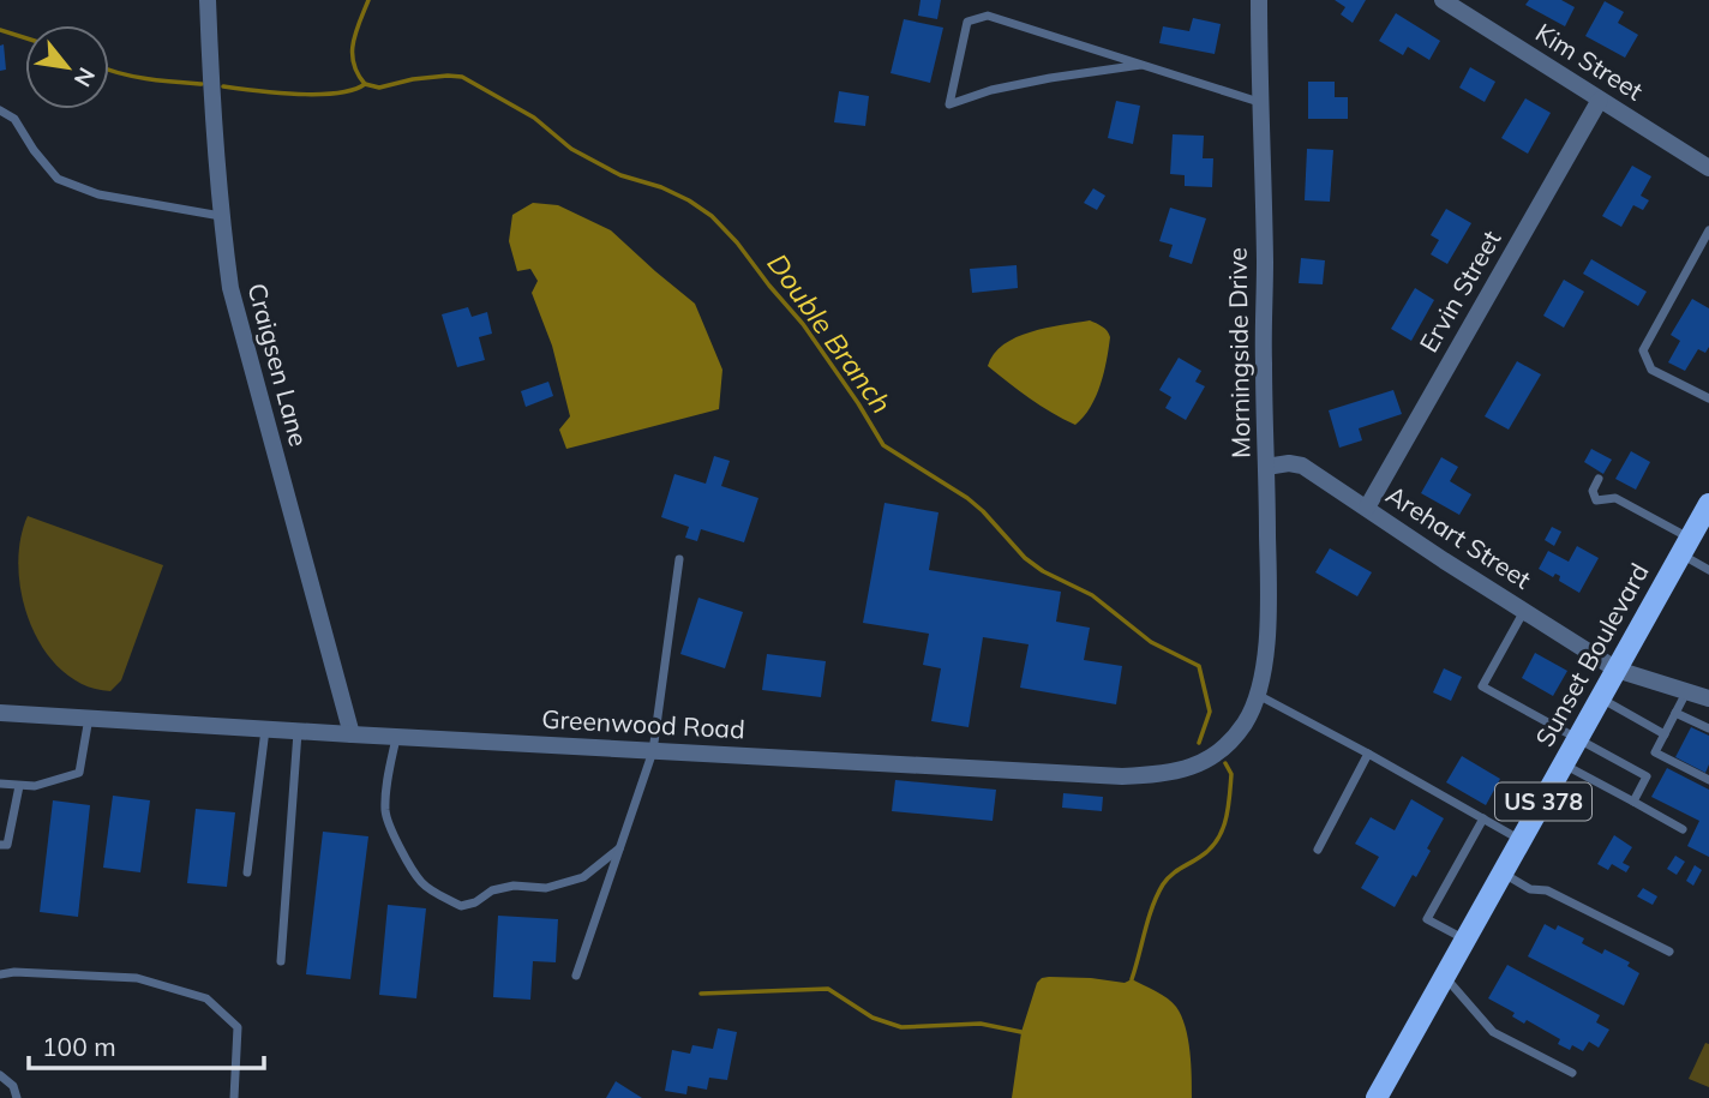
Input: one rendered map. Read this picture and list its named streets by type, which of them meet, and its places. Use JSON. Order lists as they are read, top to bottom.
{
  "streets": {
    "main road": ["Sunset Boulevard", "US 378"],
    "street": [
      "Kim Street",
      "Ervin Street",
      "Morningside Drive",
      "Craigsen Lane",
      "Arehart Street",
      "Greenwood Road"
    ]
  },
  "crossings": [
    ["Kim Street", "Ervin Street"],
    ["Ervin Street", "Arehart Street"],
    ["Morningside Drive", "Arehart Street"],
    ["Morningside Drive", "Greenwood Road"],
    ["Craigsen Lane", "Greenwood Road"],
    ["Arehart Street", "Sunset Boulevard"]
  ],
  "water": ["Double Branch"],
  "scale_bar": "100 m",
  "north": "bottom right"
}
